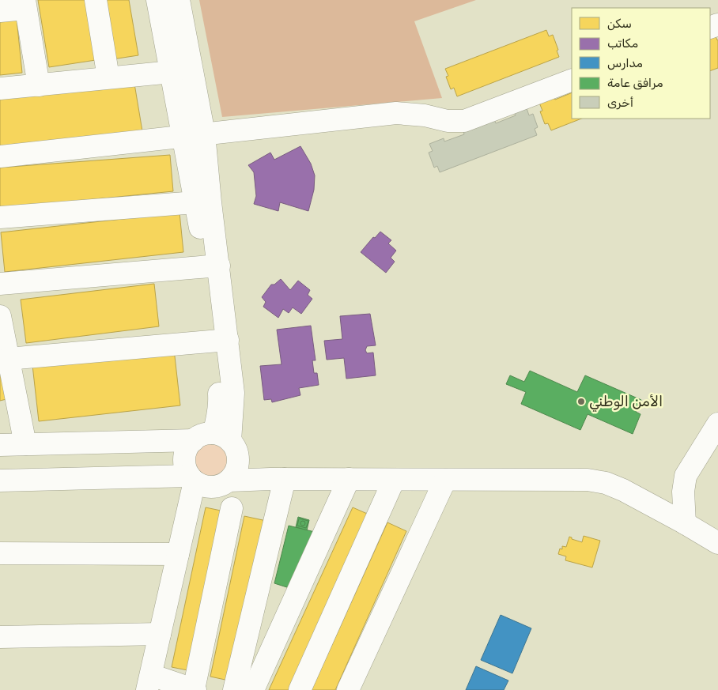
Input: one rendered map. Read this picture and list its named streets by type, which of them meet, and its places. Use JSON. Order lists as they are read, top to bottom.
{
  "places": ["الأمن الوطني"],
  "legend": [
    "سكن",
    "مكاتب",
    "مدارس",
    "مرافق عامة",
    "أخرى"
  ]
}
